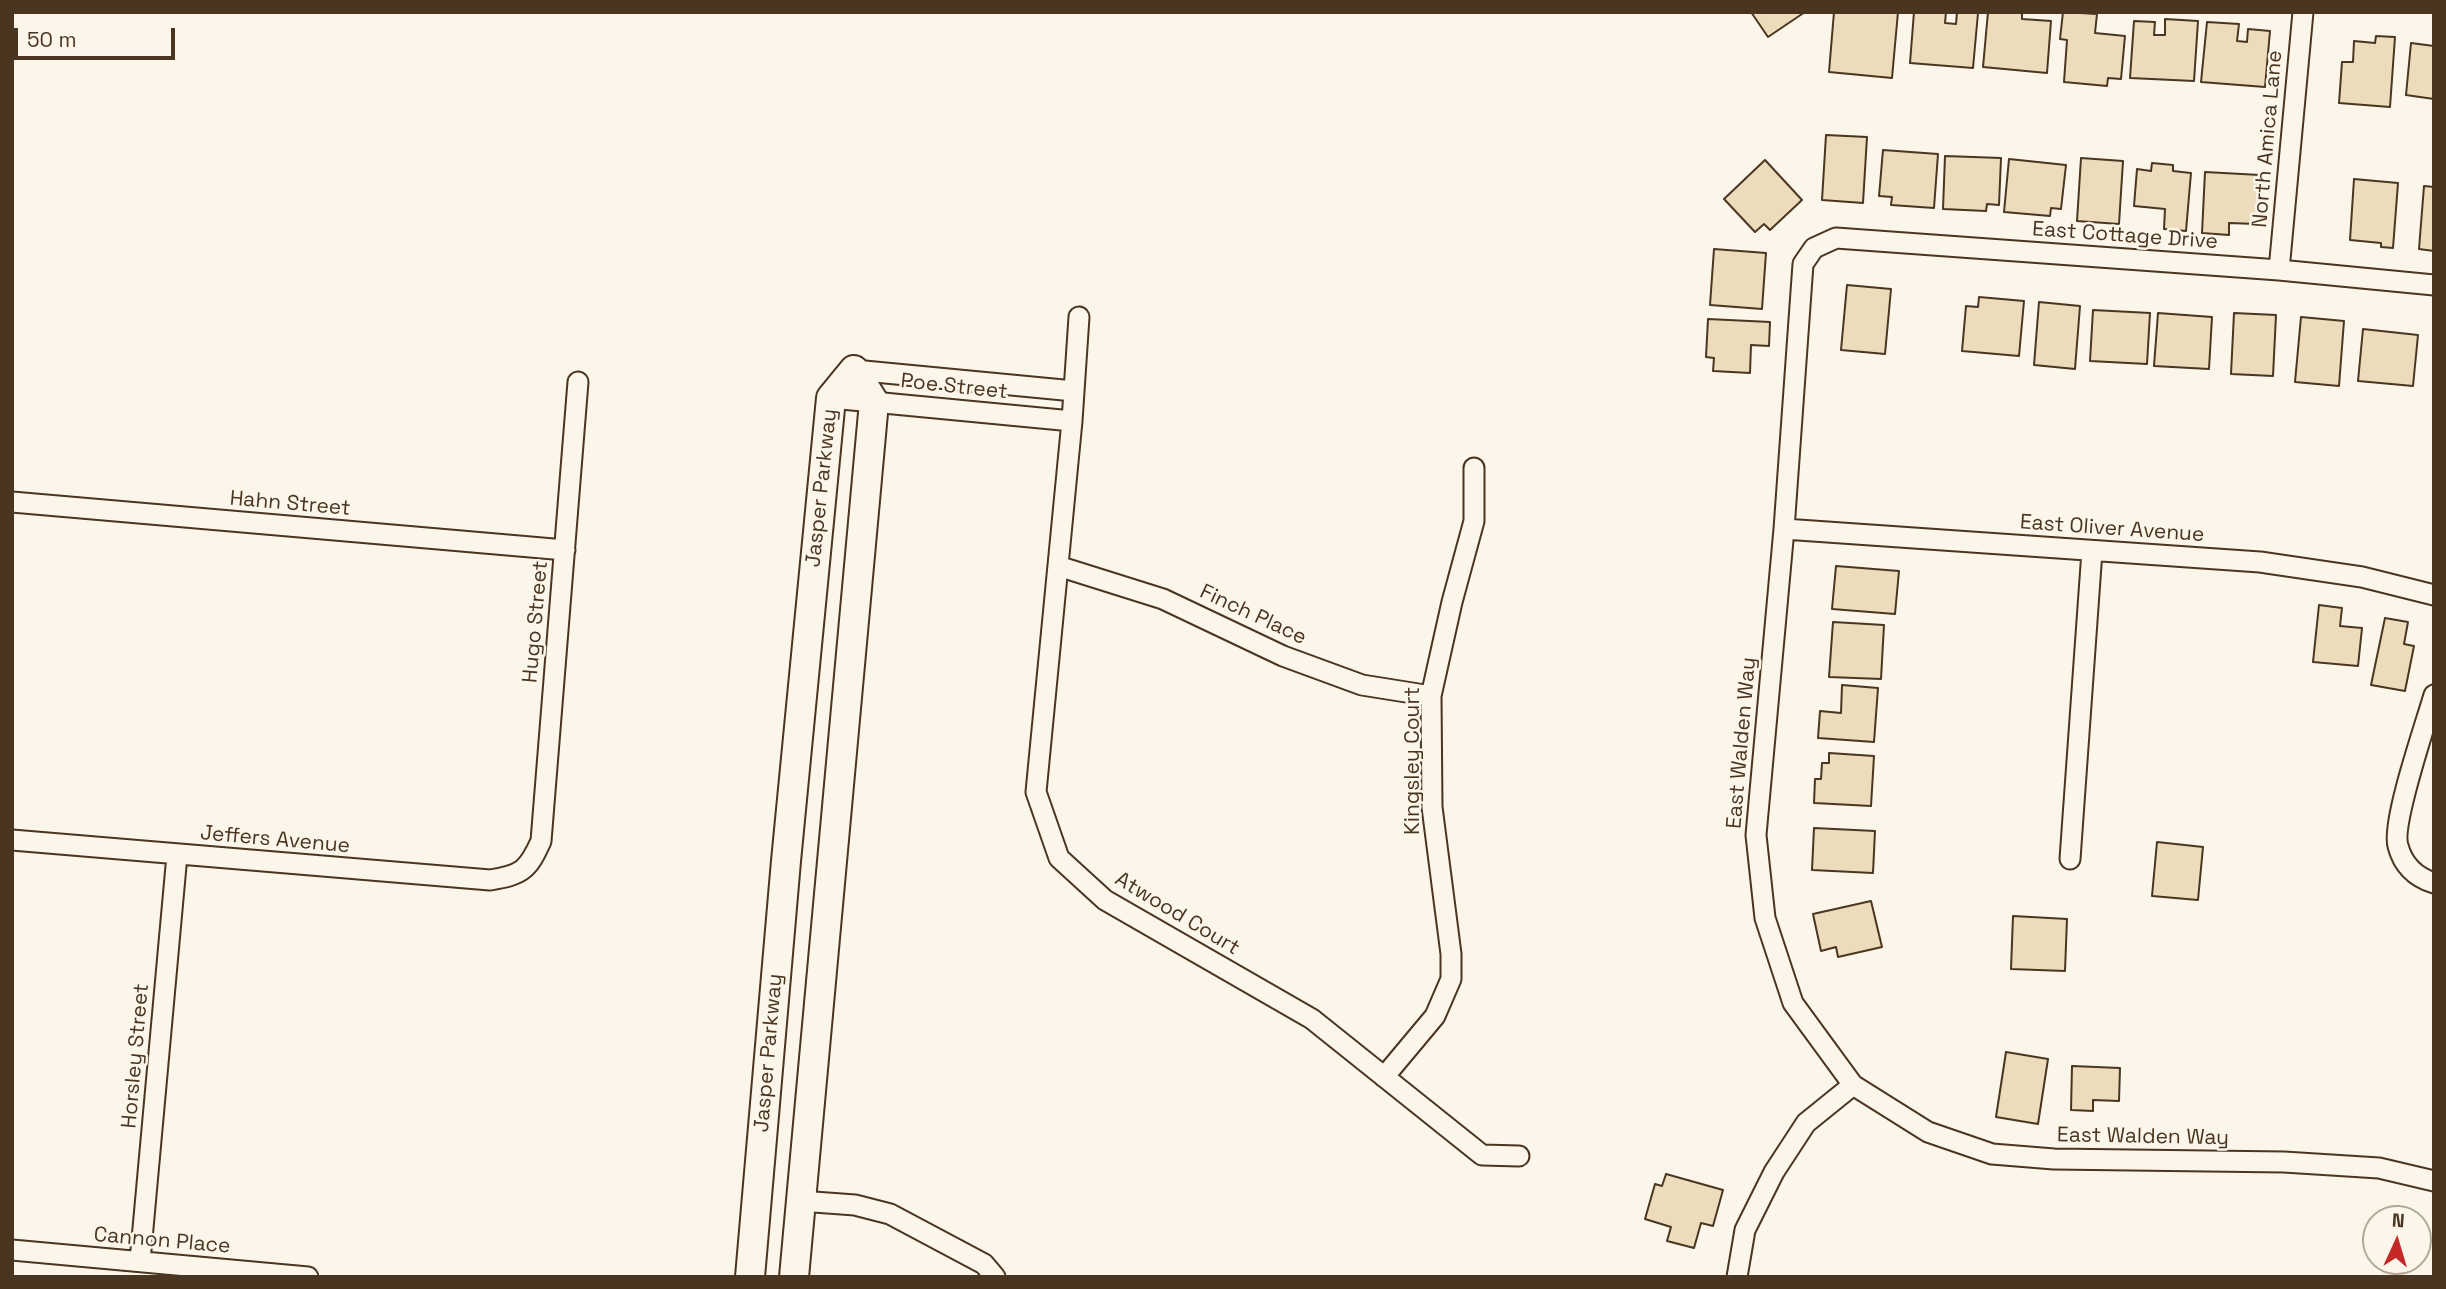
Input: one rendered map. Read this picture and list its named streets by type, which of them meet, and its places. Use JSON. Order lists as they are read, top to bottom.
{
  "streets": {
    "street": [
      "North Amica Lane",
      "East Cottage Drive",
      "Poe Street",
      "Jasper Parkway",
      "Hahn Street",
      "East Oliver Avenue",
      "Finch Place",
      "Hugo Street",
      "East Walden Way",
      "Kingsley Court",
      "Jeffers Avenue",
      "Atwood Court",
      "Horsley Street",
      "Cannon Place"
    ]
  },
  "crossings": [
    ["North Amica Lane", "East Cottage Drive"],
    ["East Cottage Drive", "East Walden Way"],
    ["Poe Street", "Jasper Parkway"],
    ["Poe Street", "Atwood Court"],
    ["Hahn Street", "Hugo Street"],
    ["East Oliver Avenue", "East Walden Way"],
    ["Finch Place", "Kingsley Court"],
    ["Finch Place", "Atwood Court"],
    ["Hugo Street", "Jeffers Avenue"],
    ["Kingsley Court", "Atwood Court"],
    ["Jeffers Avenue", "Horsley Street"],
    ["Horsley Street", "Cannon Place"]
  ],
  "scale_bar": "50 m",
  "north": "top"
}
